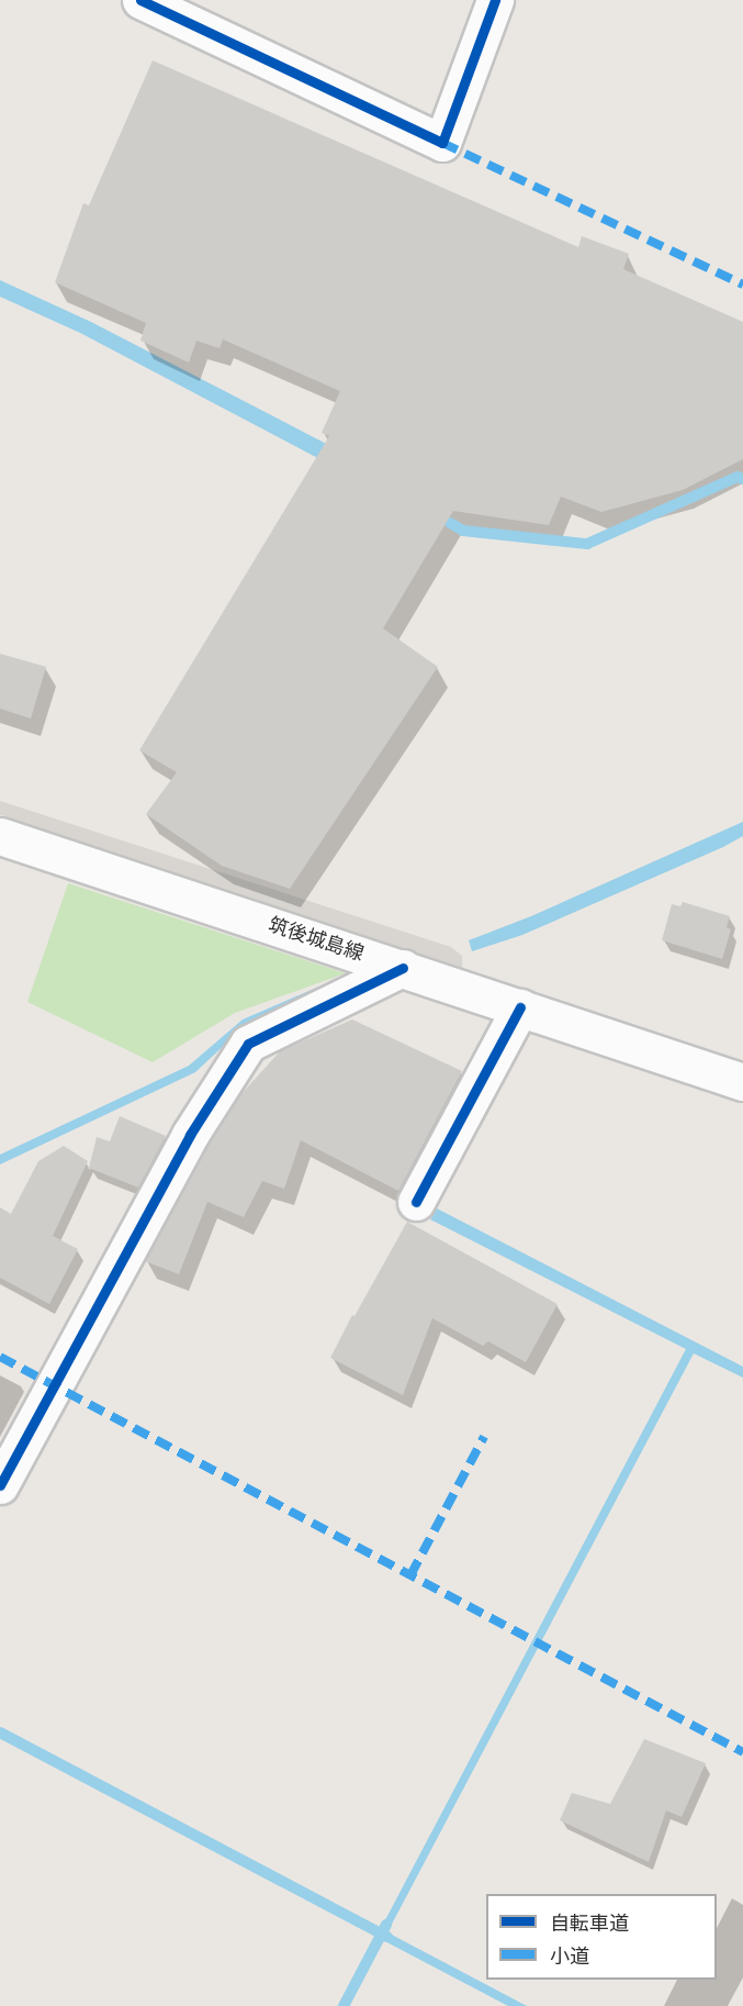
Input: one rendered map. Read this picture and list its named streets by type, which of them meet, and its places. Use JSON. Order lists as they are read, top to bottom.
{
  "streets": {
    "street": ["筑後城島線"]
  },
  "legend": ["自転車道", "小道"]
}
